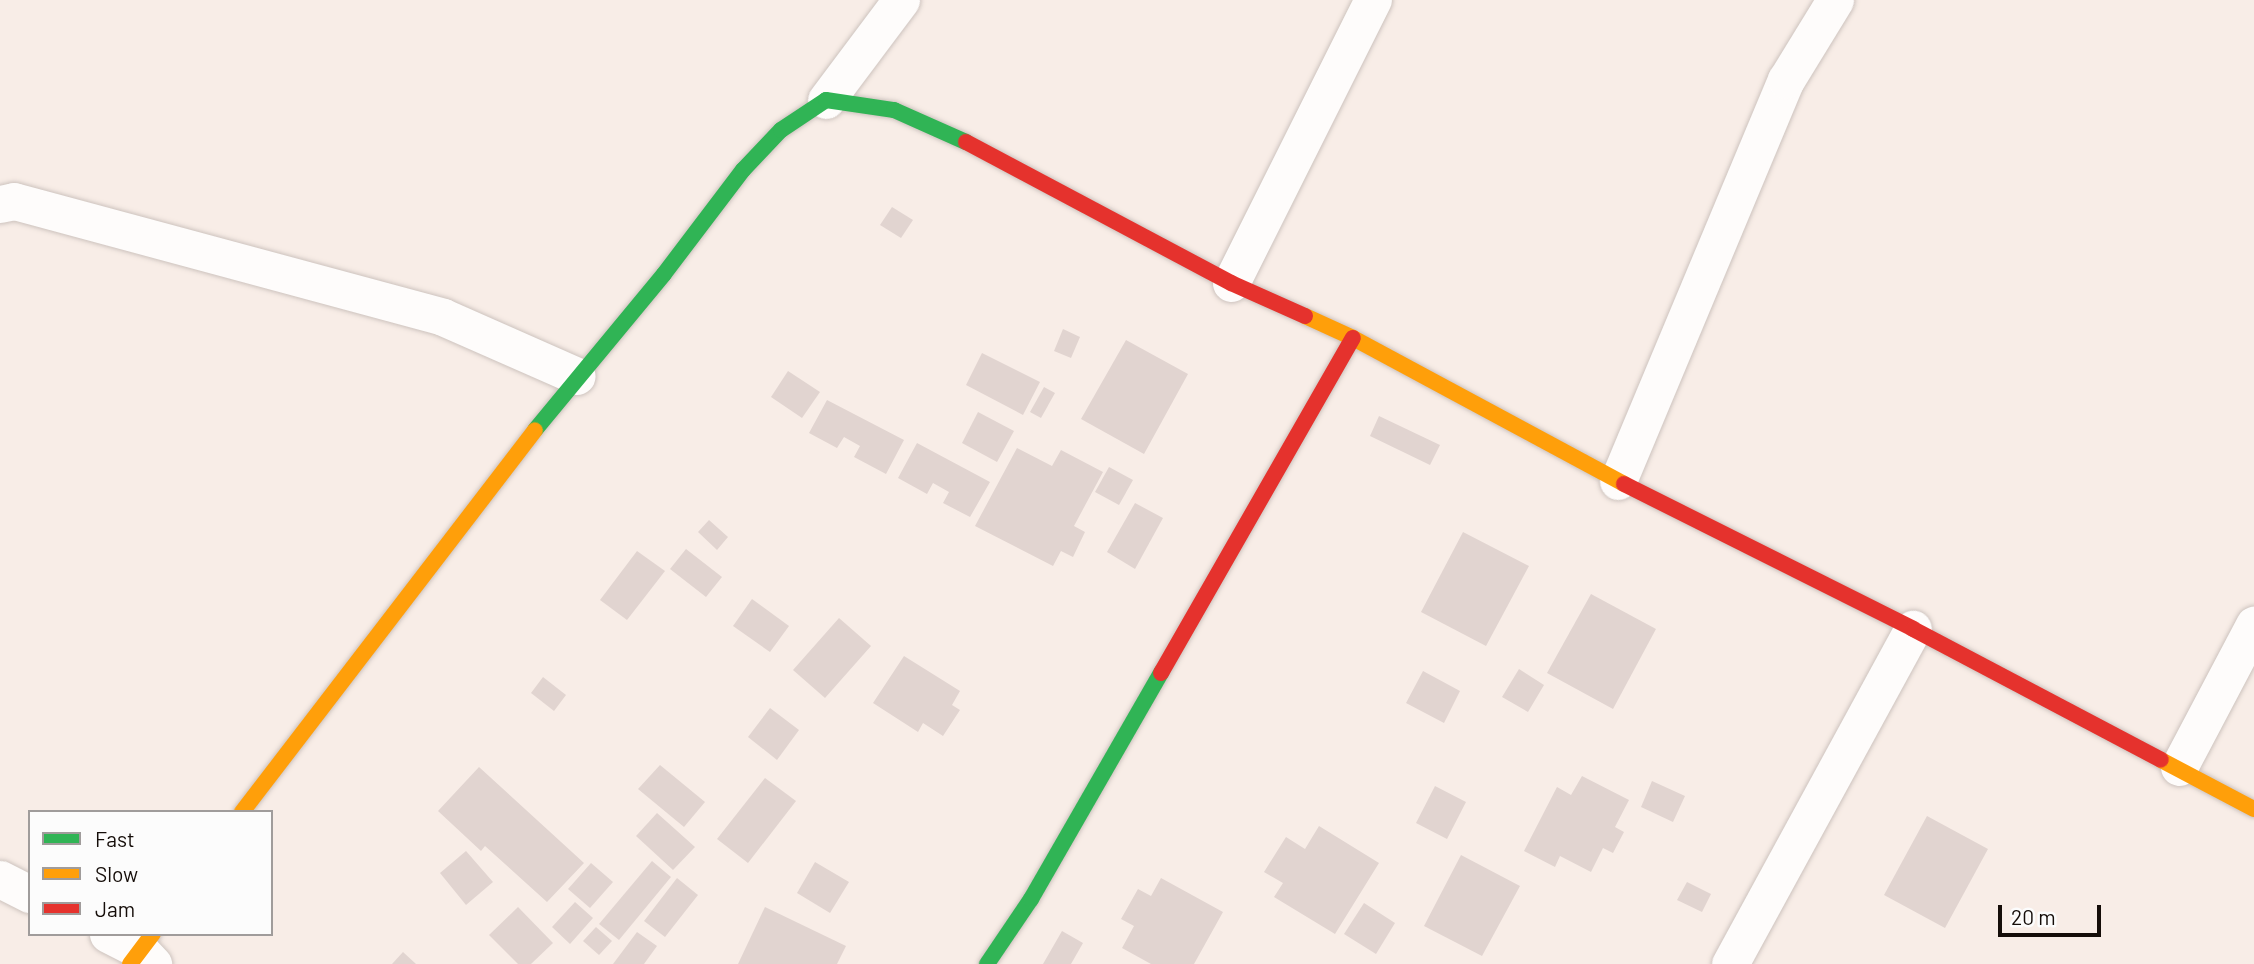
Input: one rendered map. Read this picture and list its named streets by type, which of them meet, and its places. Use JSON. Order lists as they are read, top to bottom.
{
  "legend": ["Fast", "Slow", "Jam"],
  "scale_bar": "20 m"
}
